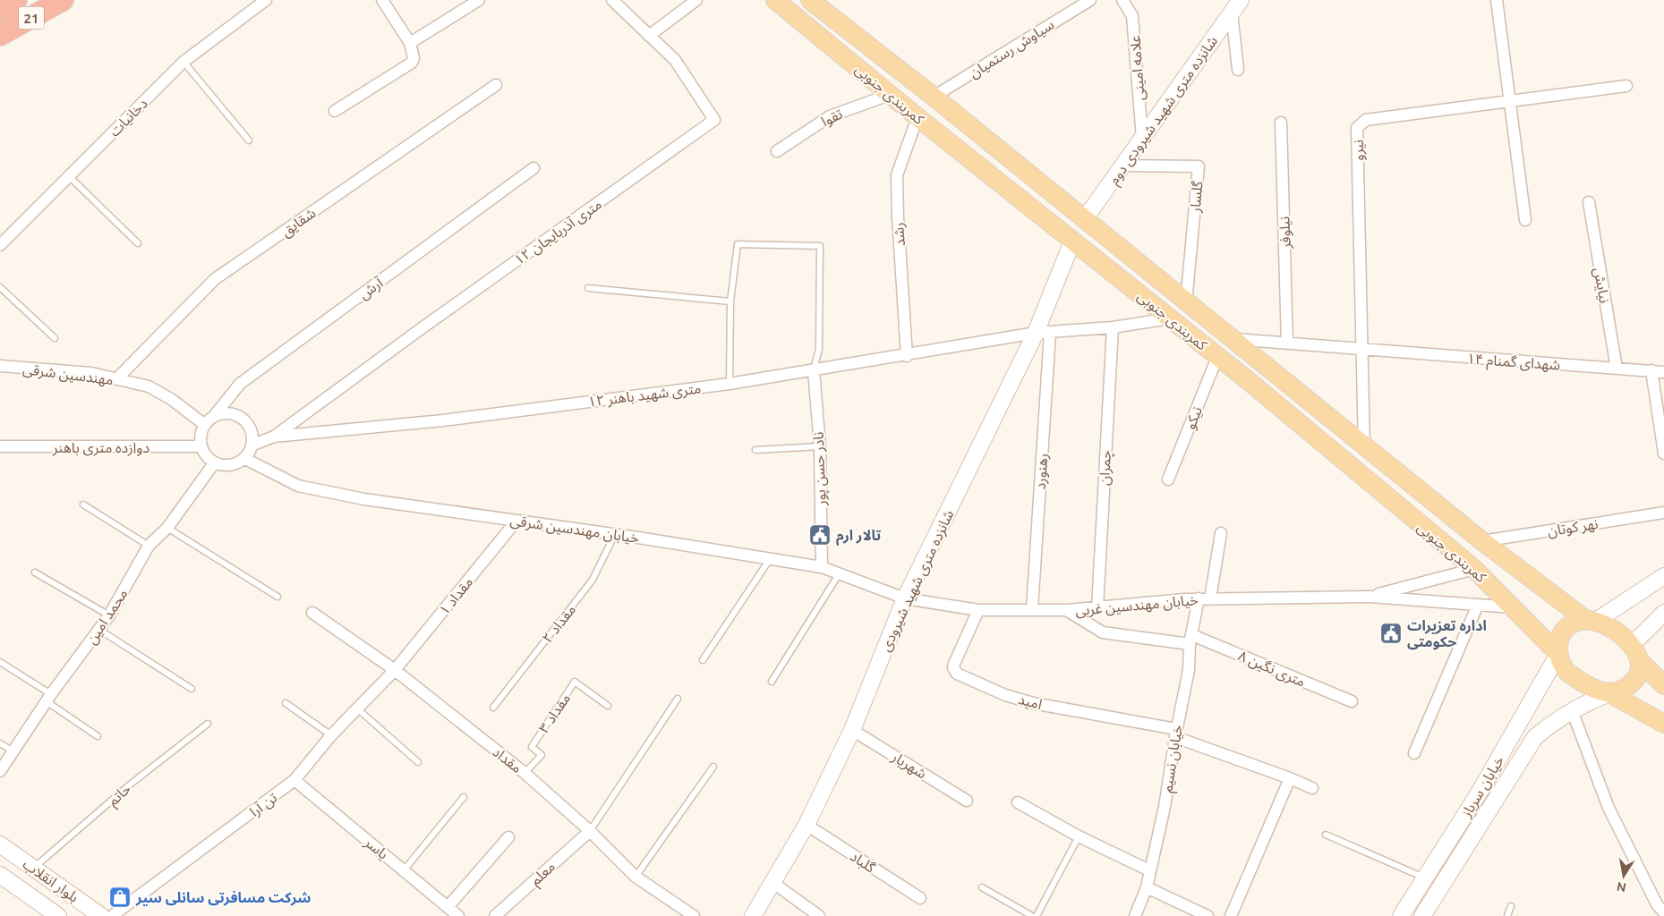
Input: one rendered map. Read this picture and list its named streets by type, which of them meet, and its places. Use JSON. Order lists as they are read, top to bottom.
{
  "streets": {
    "highway": ["21"],
    "main road": [
      "کمربندی جنوبی",
      "شانزده متری شهید شیرودی دوم",
      "شانزده متری شهید شیرودی",
      "خیابان سرباز",
      "بلوار انقلاب"
    ],
    "street": [
      "سیاوش رستمیان",
      "علامه امینی",
      "دخانیات",
      "تقوا",
      "نیرو",
      "گلسار",
      "شقایق",
      "۱۲ متری آذربایجان",
      "نیلوفر",
      "رشد",
      "نیایش",
      "آرش",
      "۱۴ شهدای گمنام",
      "مهندسین شرقی",
      "۱۲ متری شهید باهنر",
      "نیکو",
      "دوازده متری باهنر",
      "چمران",
      "نادر حسن پور",
      "رهنورد",
      "نهر کوتان",
      "خیابان مهندسین شرقی",
      "مقداد ۱",
      "خیابان مهندسین غربی",
      "محمد امین",
      "۸ متری نگین",
      "امید",
      "خیابان نسیم",
      "مقداد",
      "شهریار",
      "تن آرا",
      "یاسر",
      "گلباد",
      "معلم"
    ],
    "lane": ["مقداد ۲", "مقداد ۳", "حاتم"]
  },
  "crossings": [
    ["سیاوش رستمیان", "کمربندی جنوبی"],
    ["علامه امینی", "شانزده متری شهید شیرودی دوم"],
    ["کمربندی جنوبی", "شانزده متری شهید شیرودی دوم"],
    ["کمربندی جنوبی", "تقوا"],
    ["کمربندی جنوبی", "نیرو"],
    ["کمربندی جنوبی", "گلسار"],
    ["کمربندی جنوبی", "رشد"],
    ["کمربندی جنوبی", "۱۴ شهدای گمنام"],
    ["کمربندی جنوبی", "۱۲ متری شهید باهنر"],
    ["کمربندی جنوبی", "نیکو"],
    ["کمربندی جنوبی", "نهر کوتان"],
    ["کمربندی جنوبی", "شانزده متری شهید شیرودی"],
    ["کمربندی جنوبی", "خیابان سرباز"],
    ["شانزده متری شهید شیرودی دوم", "گلسار"],
    ["نیرو", "۱۴ شهدای گمنام"],
    ["شقایق", "مهندسین شرقی"],
    ["۱۲ متری آذربایجان", "۱۲ متری شهید باهنر"],
    ["نیلوفر", "۱۴ شهدای گمنام"],
    ["رشد", "۱۲ متری شهید باهنر"],
    ["نیایش", "۱۴ شهدای گمنام"],
    ["آرش", "مهندسین شرقی"],
    ["آرش", "۱۲ متری شهید باهنر"],
    ["آرش", "دوازده متری باهنر"],
    ["آرش", "خیابان مهندسین شرقی"],
    ["آرش", "محمد امین"],
    ["مهندسین شرقی", "۱۲ متری شهید باهنر"],
    ["مهندسین شرقی", "دوازده متری باهنر"],
    ["مهندسین شرقی", "خیابان مهندسین شرقی"],
    ["مهندسین شرقی", "محمد امین"],
    ["۱۲ متری شهید باهنر", "دوازده متری باهنر"],
    ["۱۲ متری شهید باهنر", "چمران"],
    ["۱۲ متری شهید باهنر", "نادر حسن پور"],
    ["۱۲ متری شهید باهنر", "رهنورد"],
    ["۱۲ متری شهید باهنر", "خیابان مهندسین شرقی"],
    ["۱۲ متری شهید باهنر", "شانزده متری شهید شیرودی"],
    ["۱۲ متری شهید باهنر", "محمد امین"],
    ["دوازده متری باهنر", "خیابان مهندسین شرقی"],
    ["دوازده متری باهنر", "محمد امین"],
    ["چمران", "خیابان مهندسین غربی"],
    ["نادر حسن پور", "خیابان مهندسین شرقی"],
    ["رهنورد", "شانزده متری شهید شیرودی"],
    ["رهنورد", "خیابان مهندسین غربی"],
    ["خیابان مهندسین شرقی", "شانزده متری شهید شیرودی"],
    ["خیابان مهندسین شرقی", "مقداد ۱"],
    ["خیابان مهندسین شرقی", "خیابان مهندسین غربی"],
    ["خیابان مهندسین شرقی", "محمد امین"],
    ["خیابان مهندسین شرقی", "مقداد ۲"],
    ["شانزده متری شهید شیرودی", "خیابان مهندسین غربی"],
    ["شانزده متری شهید شیرودی", "شهریار"],
    ["شانزده متری شهید شیرودی", "گلباد"],
    ["مقداد ۱", "مقداد"],
    ["مقداد ۱", "تن آرا"],
    ["خیابان مهندسین غربی", "۸ متری نگین"],
    ["خیابان مهندسین غربی", "امید"],
    ["خیابان مهندسین غربی", "خیابان نسیم"],
    ["۸ متری نگین", "خیابان نسیم"],
    ["امید", "خیابان نسیم"],
    ["مقداد ۳", "مقداد"],
    ["مقداد", "تن آرا"],
    ["مقداد", "معلم"],
    ["حاتم", "بلوار انقلاب"],
    ["تن آرا", "یاسر"]
  ],
  "places": {
    "public building": ["تالار ارم", "اداره تعزیرات حکومتی"],
    "shop": ["شرکت مسافرتی سانلی سیر"]
  },
  "north": "bottom"
}
